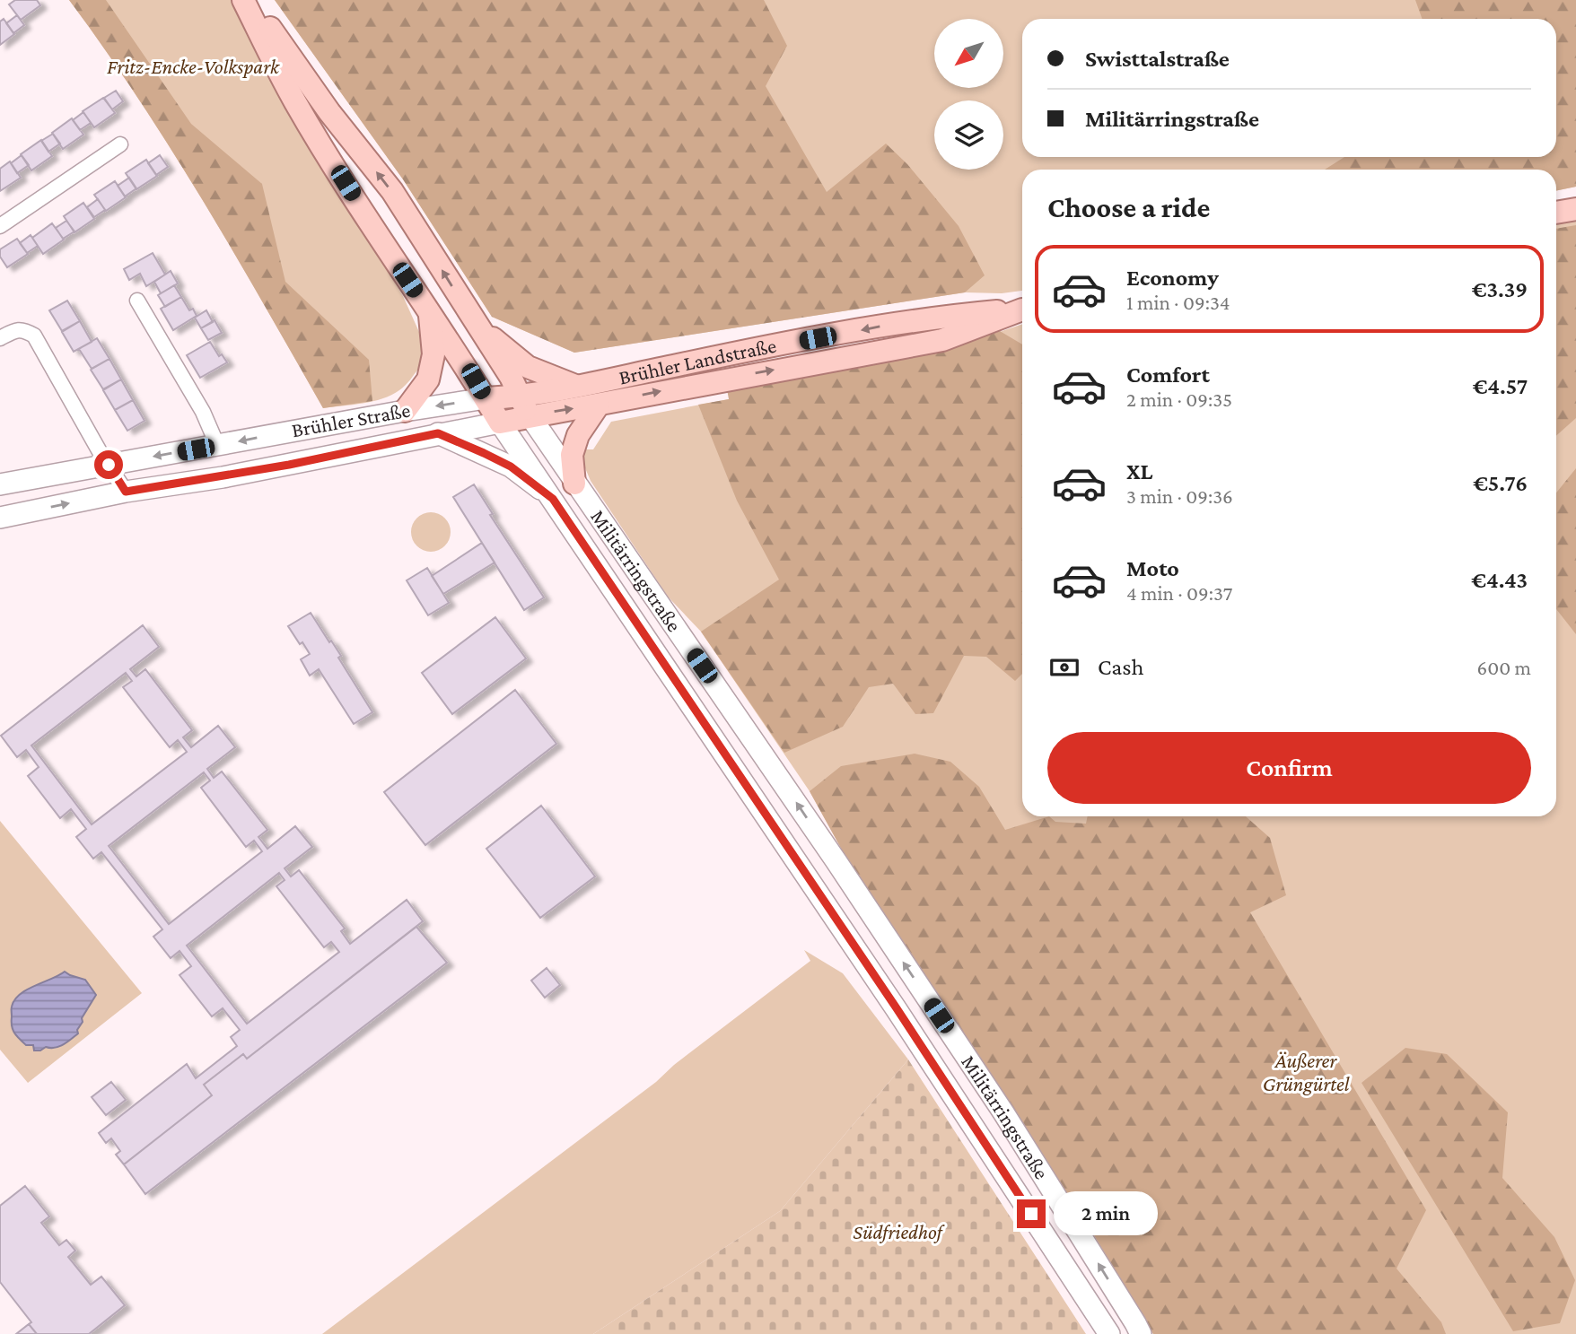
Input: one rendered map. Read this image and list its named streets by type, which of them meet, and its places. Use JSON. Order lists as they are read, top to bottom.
{
  "streets": {
    "main road": ["Brühler Landstraße", "Brühler Straße", "Militärringstraße"]
  },
  "crossings": [
    ["Brühler Landstraße", "Brühler Straße"],
    ["Brühler Landstraße", "Militärringstraße"],
    ["Brühler Straße", "Militärringstraße"]
  ],
  "parks": ["Fritz-Encke-Volkspark", "Äußerer Grüngürtel", "Südfriedhof"],
  "north": "bottom left",
  "page": {
    "banner": ["Swisttalstraße", "Militärringstraße"],
    "heading": "Choose a ride",
    "list": [
      {
        "name": "Economy",
        "note": "1 min · 09:34",
        "value": "€3.39"
      },
      {
        "name": "Comfort",
        "note": "2 min · 09:35",
        "value": "€4.57"
      },
      {
        "name": "XL",
        "note": "3 min · 09:36",
        "value": "€5.76"
      },
      {
        "name": "Moto",
        "note": "4 min · 09:37",
        "value": "€4.43"
      }
    ],
    "pay": ["Cash", "600 m"],
    "buttons": "Confirm",
    "bubble": "2 min"
  }
}
